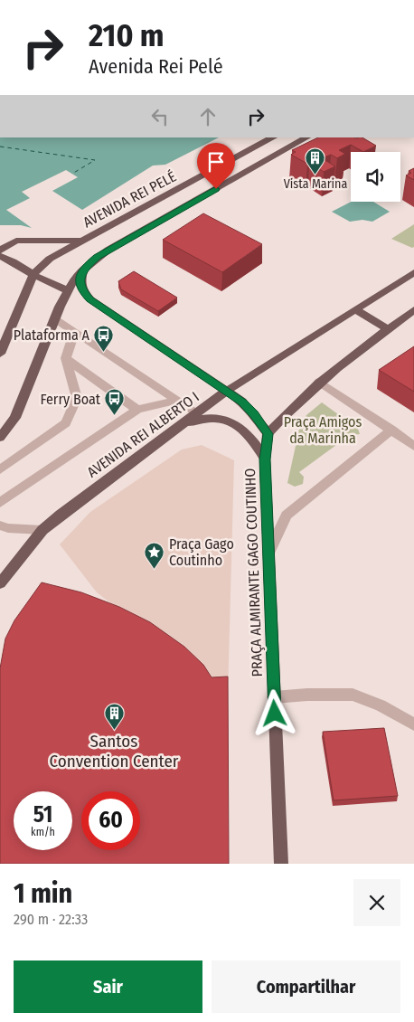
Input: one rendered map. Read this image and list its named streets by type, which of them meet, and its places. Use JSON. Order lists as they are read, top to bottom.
{
  "streets": {
    "main road": ["AVENIDA REI PELÉ", "AVENIDA REI ALBERTO I", "PRAÇA ALMIRANTE GAGO COUTINHO"]
  },
  "parks": ["Praça Amigos da Marinha"],
  "places": {
    "building": ["Vista Marina", "Santos Convention Center"],
    "bus stop": ["Plataforma A", "Ferry Boat"],
    "place": ["Praça Gago Coutinho"]
  },
  "page": {
    "turn": ["210 m", "Avenida Rei Pelé"],
    "speed": "51 km/h",
    "limit": "60",
    "heading": ["1 min", "290 m · 22:33"],
    "buttons": ["Sair", "Compartilhar"]
  }
}
